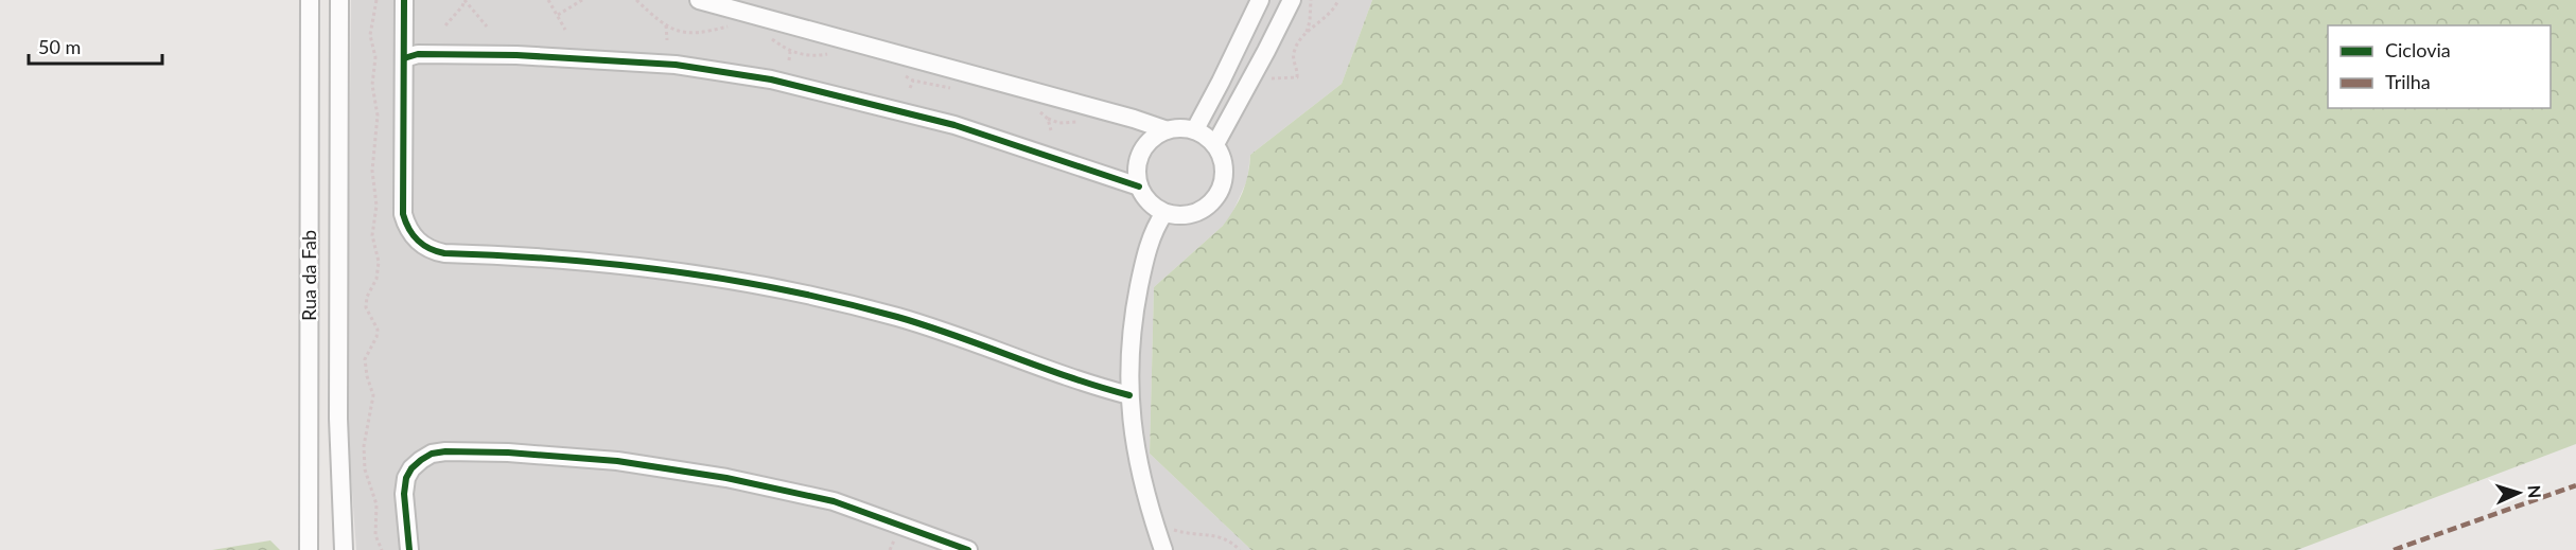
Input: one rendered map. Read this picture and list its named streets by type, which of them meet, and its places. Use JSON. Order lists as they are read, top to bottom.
{
  "streets": {
    "street": ["Rua da Fab"]
  },
  "legend": ["Ciclovia", "Trilha"],
  "scale_bar": "50 m",
  "north": "right"
}
